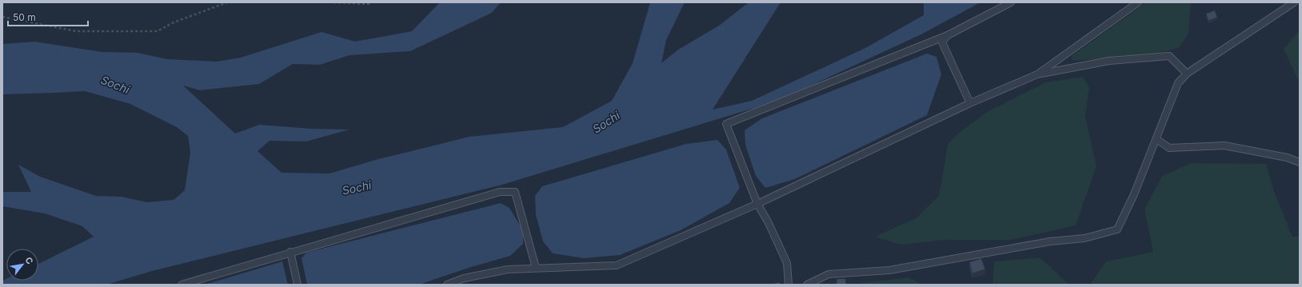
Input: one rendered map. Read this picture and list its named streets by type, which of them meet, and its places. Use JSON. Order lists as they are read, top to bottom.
{
  "water": ["Sochi"],
  "scale_bar": "50 m",
  "north": "top right"
}
